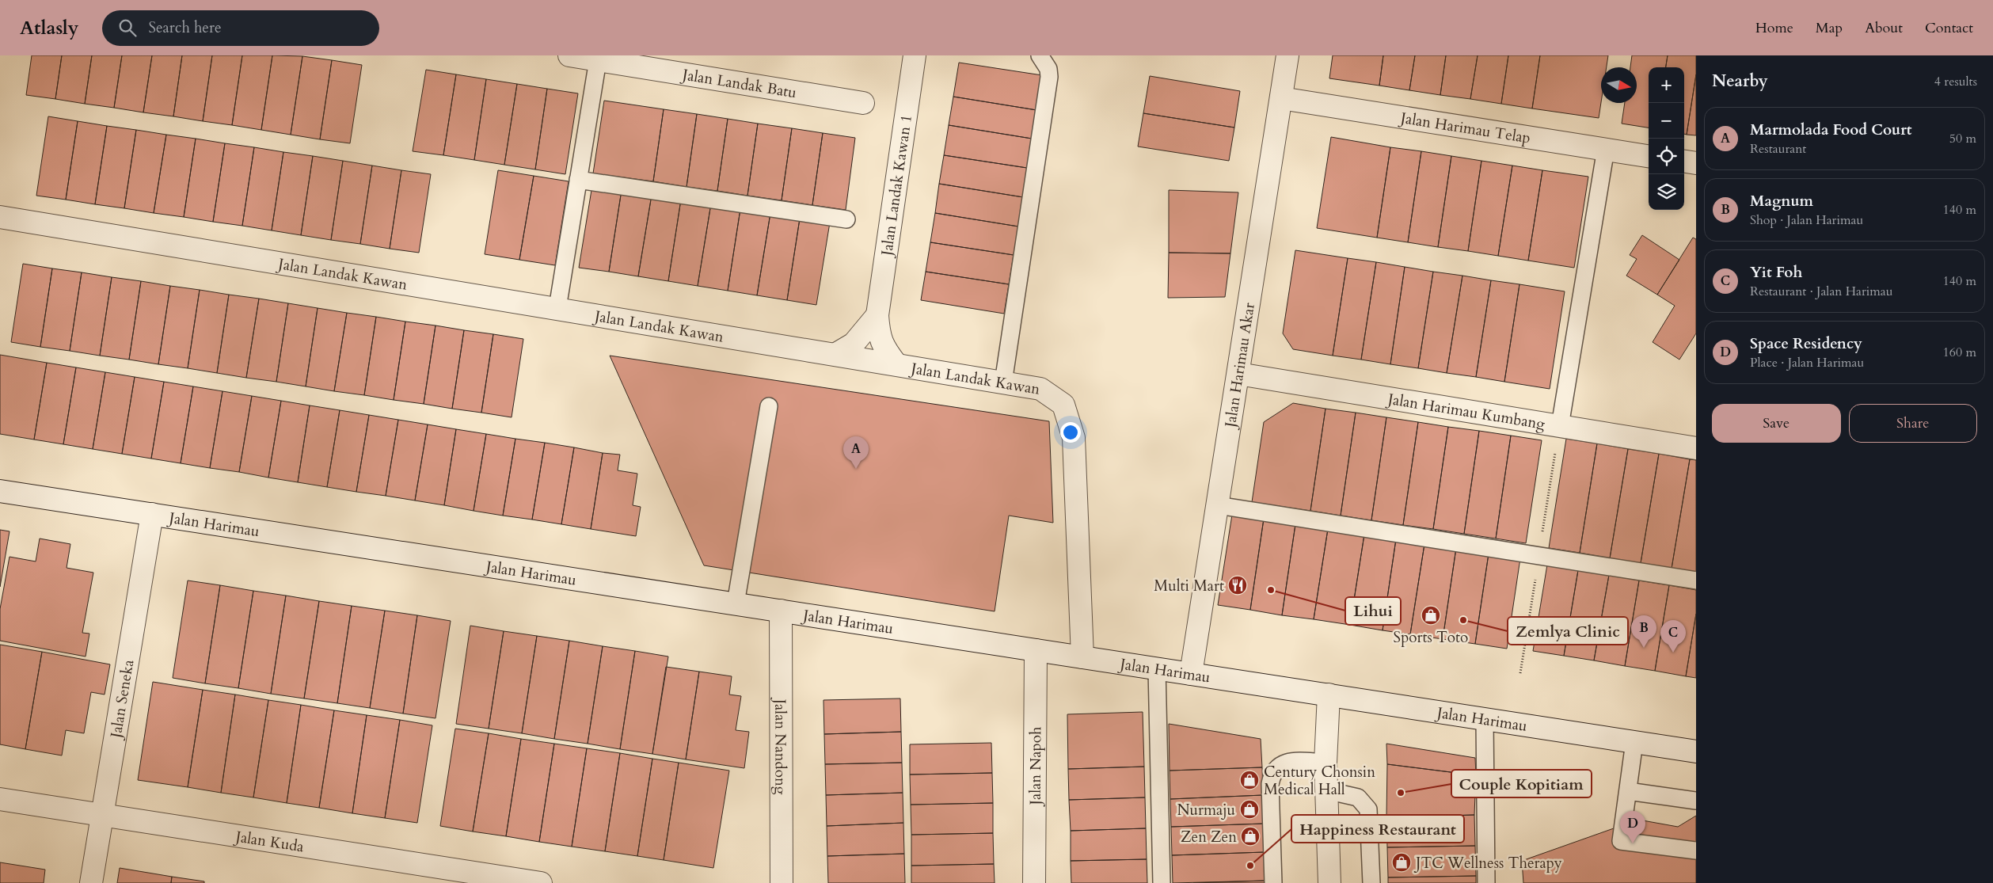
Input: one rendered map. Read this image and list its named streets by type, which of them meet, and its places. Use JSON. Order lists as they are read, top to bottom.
{
  "streets": {
    "street": [
      "Jalan Landak Batu",
      "Jalan Harimau Telap",
      "Jalan Landak Kawan 1",
      "Jalan Landak Kawan",
      "Jalan Harimau Akar",
      "Jalan Harimau Kumbang",
      "Jalan Harimau",
      "Jalan Seneka",
      "Jalan Nandong",
      "Jalan Napoh",
      "Jalan Kuda"
    ]
  },
  "crossings": [
    ["Jalan Harimau Telap", "Jalan Harimau Akar"],
    ["Jalan Landak Kawan 1", "Jalan Landak Kawan"],
    ["Jalan Landak Kawan", "Jalan Harimau"],
    ["Jalan Harimau Akar", "Jalan Harimau Kumbang"],
    ["Jalan Harimau Akar", "Jalan Harimau"],
    ["Jalan Harimau", "Jalan Seneka"],
    ["Jalan Harimau", "Jalan Nandong"],
    ["Jalan Harimau", "Jalan Napoh"],
    ["Jalan Seneka", "Jalan Kuda"]
  ],
  "places": {
    "restaurant": ["Multi Mart"],
    "other": [
      "Lihui",
      "Zemlya Clinic",
      "Couple Kopitiam",
      "Happiness Restaurant"
    ],
    "shop": [
      "Sports Toto",
      "Century Chonsin Medical Hall",
      "Nurmaju",
      "Zen Zen",
      "JTC Wellness Therapy"
    ]
  },
  "north": "right",
  "page": {
    "header": "Atlasly",
    "search": "Search here",
    "nav": [
      "Home",
      "Map",
      "About",
      "Contact"
    ],
    "heading": ["Nearby", "4 results"],
    "map_buttons": ["+", "−"],
    "list": [
      {
        "mark": "A",
        "name": "Marmolada Food Court",
        "note": "Restaurant",
        "value": "50 m"
      },
      {
        "mark": "B",
        "name": "Magnum",
        "note": "Shop · Jalan Harimau",
        "value": "140 m"
      },
      {
        "mark": "C",
        "name": "Yit Foh",
        "note": "Restaurant · Jalan Harimau",
        "value": "140 m"
      },
      {
        "mark": "D",
        "name": "Space Residency",
        "note": "Place · Jalan Harimau",
        "value": "160 m"
      }
    ],
    "buttons": ["Save", "Share"],
    "pins": [
      "A",
      "B",
      "C",
      "D"
    ]
  }
}
